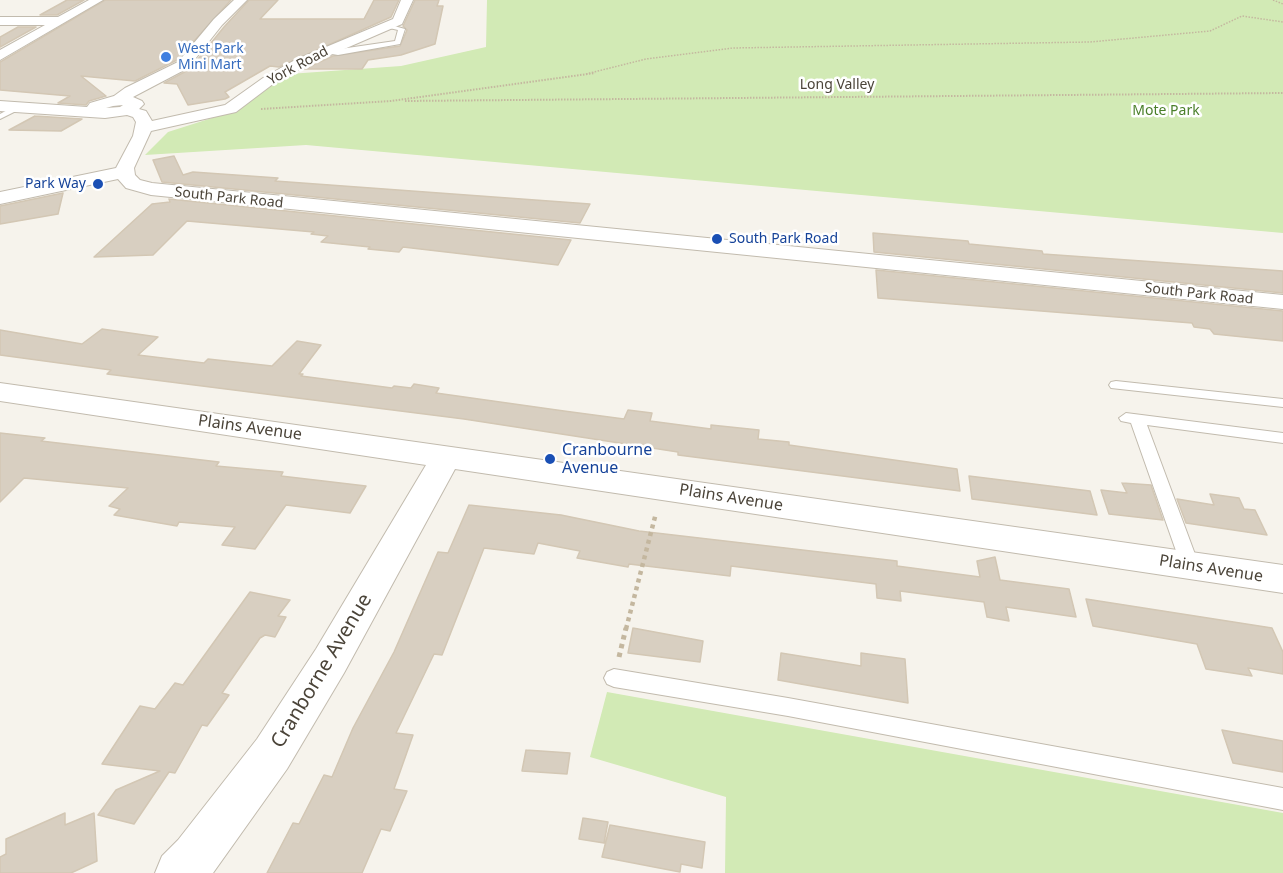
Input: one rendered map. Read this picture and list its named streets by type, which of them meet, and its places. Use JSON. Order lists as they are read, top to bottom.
{
  "streets": {
    "street": [
      "York Road",
      "South Park Road",
      "Plains Avenue",
      "Cranborne Avenue"
    ],
    "path": ["Long Valley"]
  },
  "crossings": [
    ["Plains Avenue", "Cranborne Avenue"]
  ],
  "parks": ["Mote Park"],
  "places": [
    "West Park Mini Mart",
    "Park Way",
    "South Park Road",
    "Cranbourne Avenue"
  ]
}
